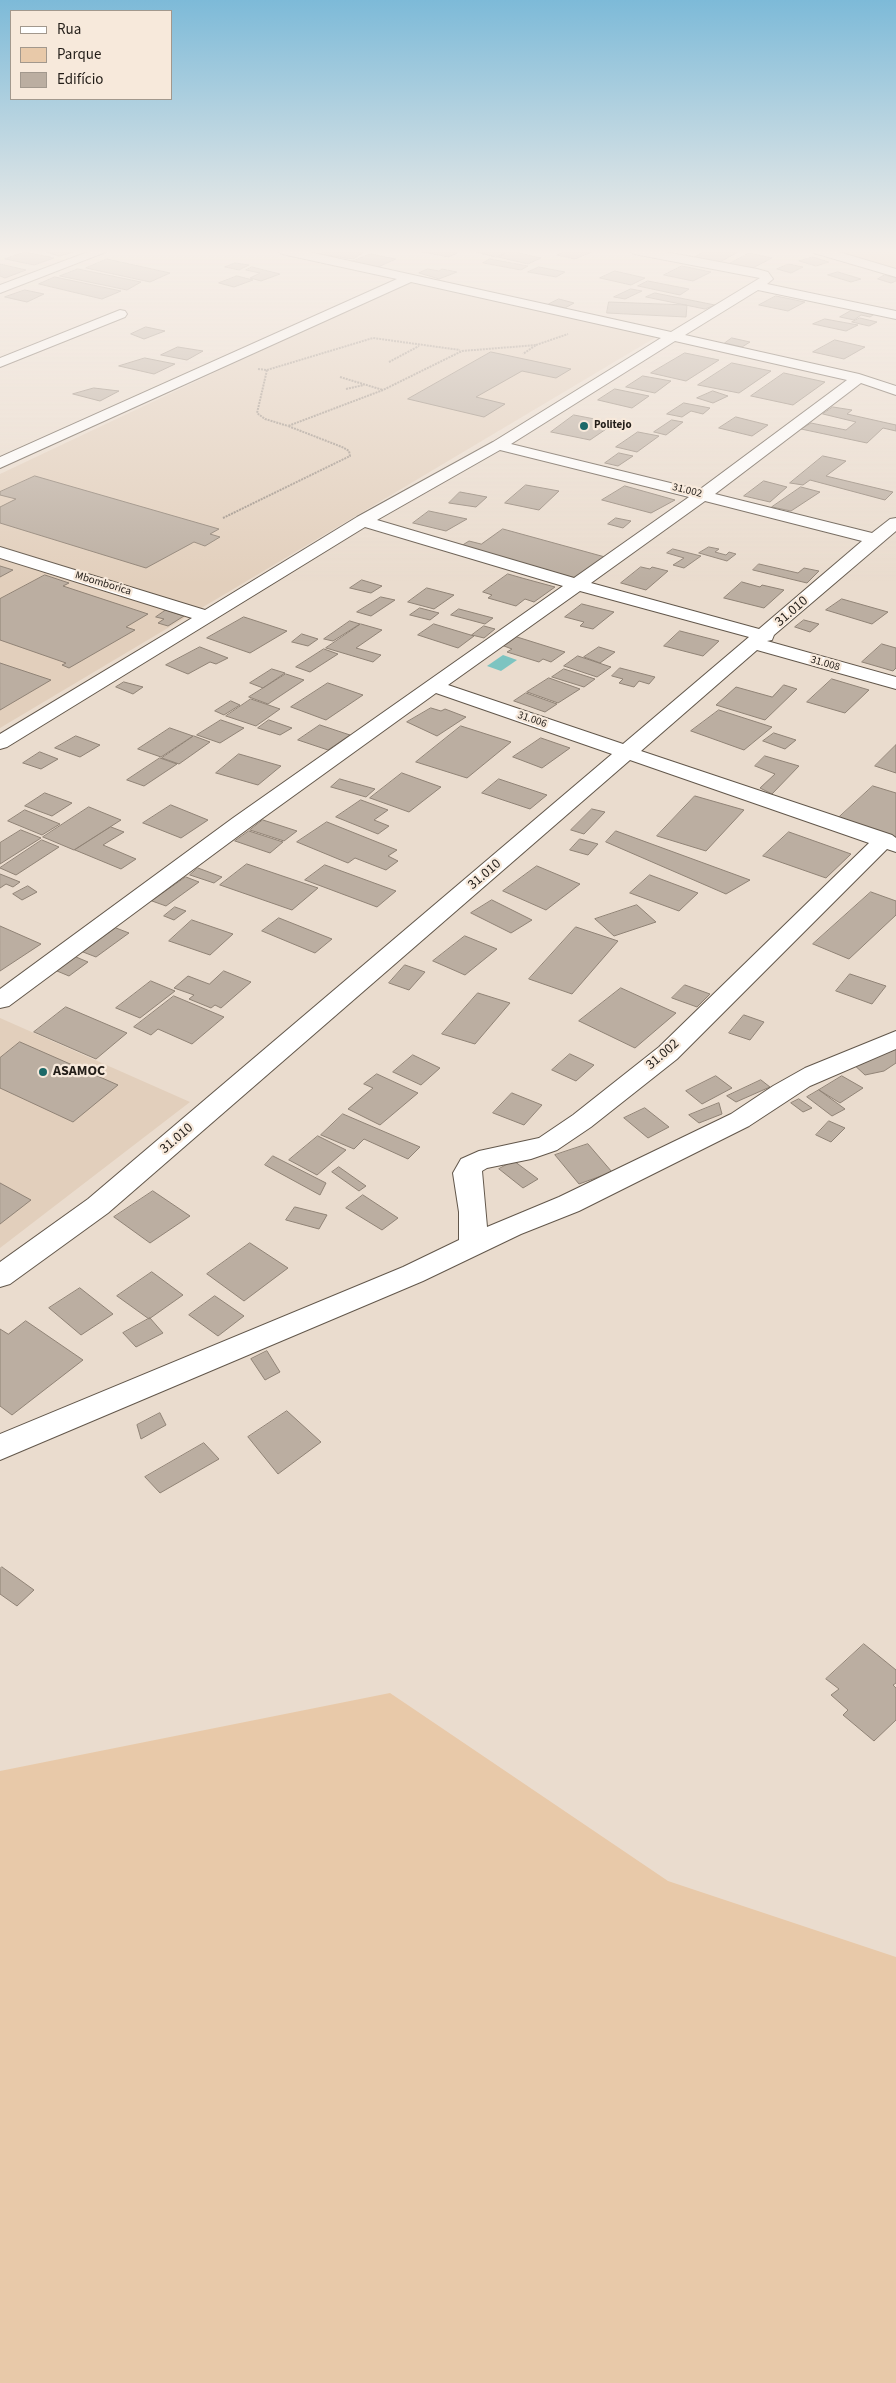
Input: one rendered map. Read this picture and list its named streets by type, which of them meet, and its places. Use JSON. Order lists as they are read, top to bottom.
{
  "streets": {
    "street": [
      "31.002",
      "Mbomborica",
      "31.010",
      "31.008",
      "31.006"
    ]
  },
  "crossings": [
    ["31.002", "31.010"],
    ["31.002", "31.006"],
    ["31.010", "31.008"],
    ["31.010", "31.006"]
  ],
  "places": ["Politejo", "ASAMOC"],
  "legend": ["Rua", "Parque", "Edifício"]
}
